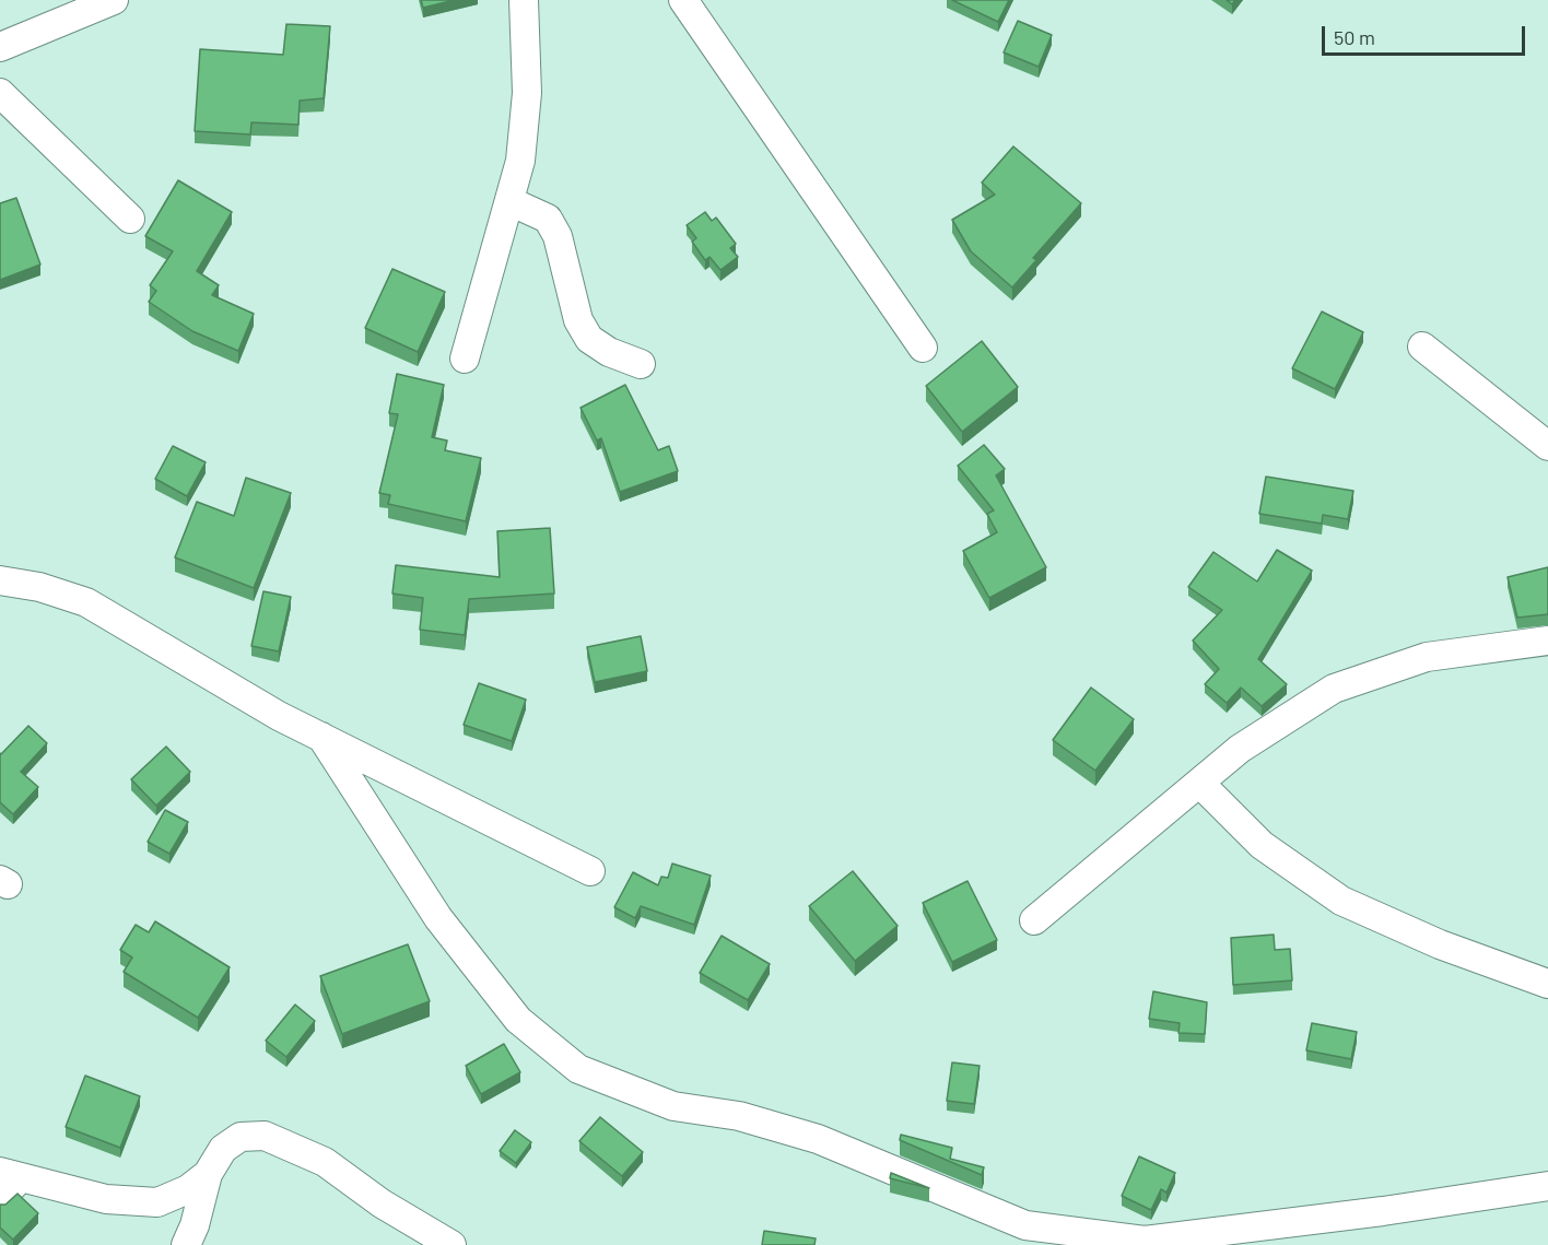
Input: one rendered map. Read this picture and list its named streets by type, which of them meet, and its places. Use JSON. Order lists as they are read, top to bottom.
{
  "scale_bar": "50 m"
}
